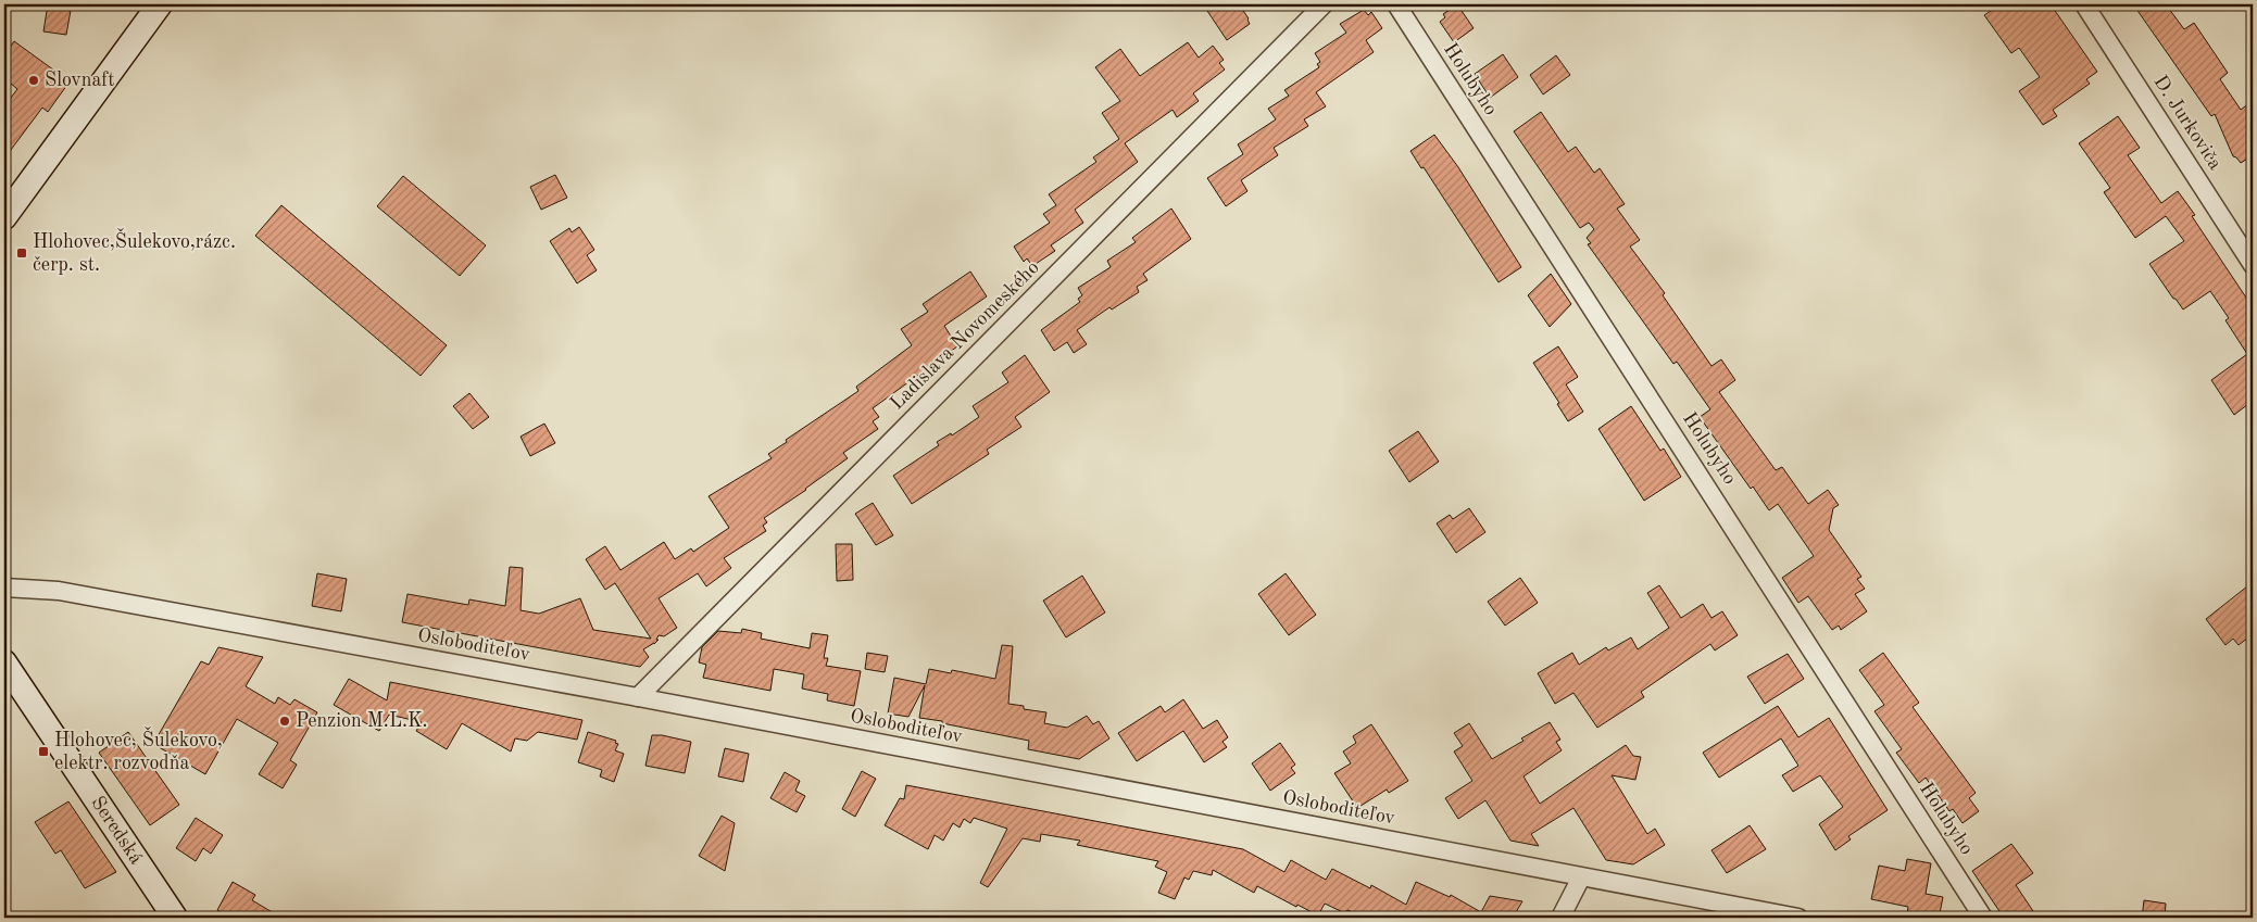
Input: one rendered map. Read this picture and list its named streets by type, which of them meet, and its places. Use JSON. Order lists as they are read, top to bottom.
{
  "streets": {
    "street": [
      "Holubyho",
      "D. Jurkoviča",
      "Ladislava Novomeského",
      "Osloboditeľov",
      "Seredská"
    ]
  },
  "crossings": [
    ["Ladislava Novomeského", "Osloboditeľov"]
  ],
  "places": {
    "other": ["Slovnaft", "Penzion M.L.K."],
    "transit": ["Hlohovec,Šulekovo,rázc. čerp. st.", "Hlohovec, Šulekovo, elektr. rozvodňa"]
  }
}
